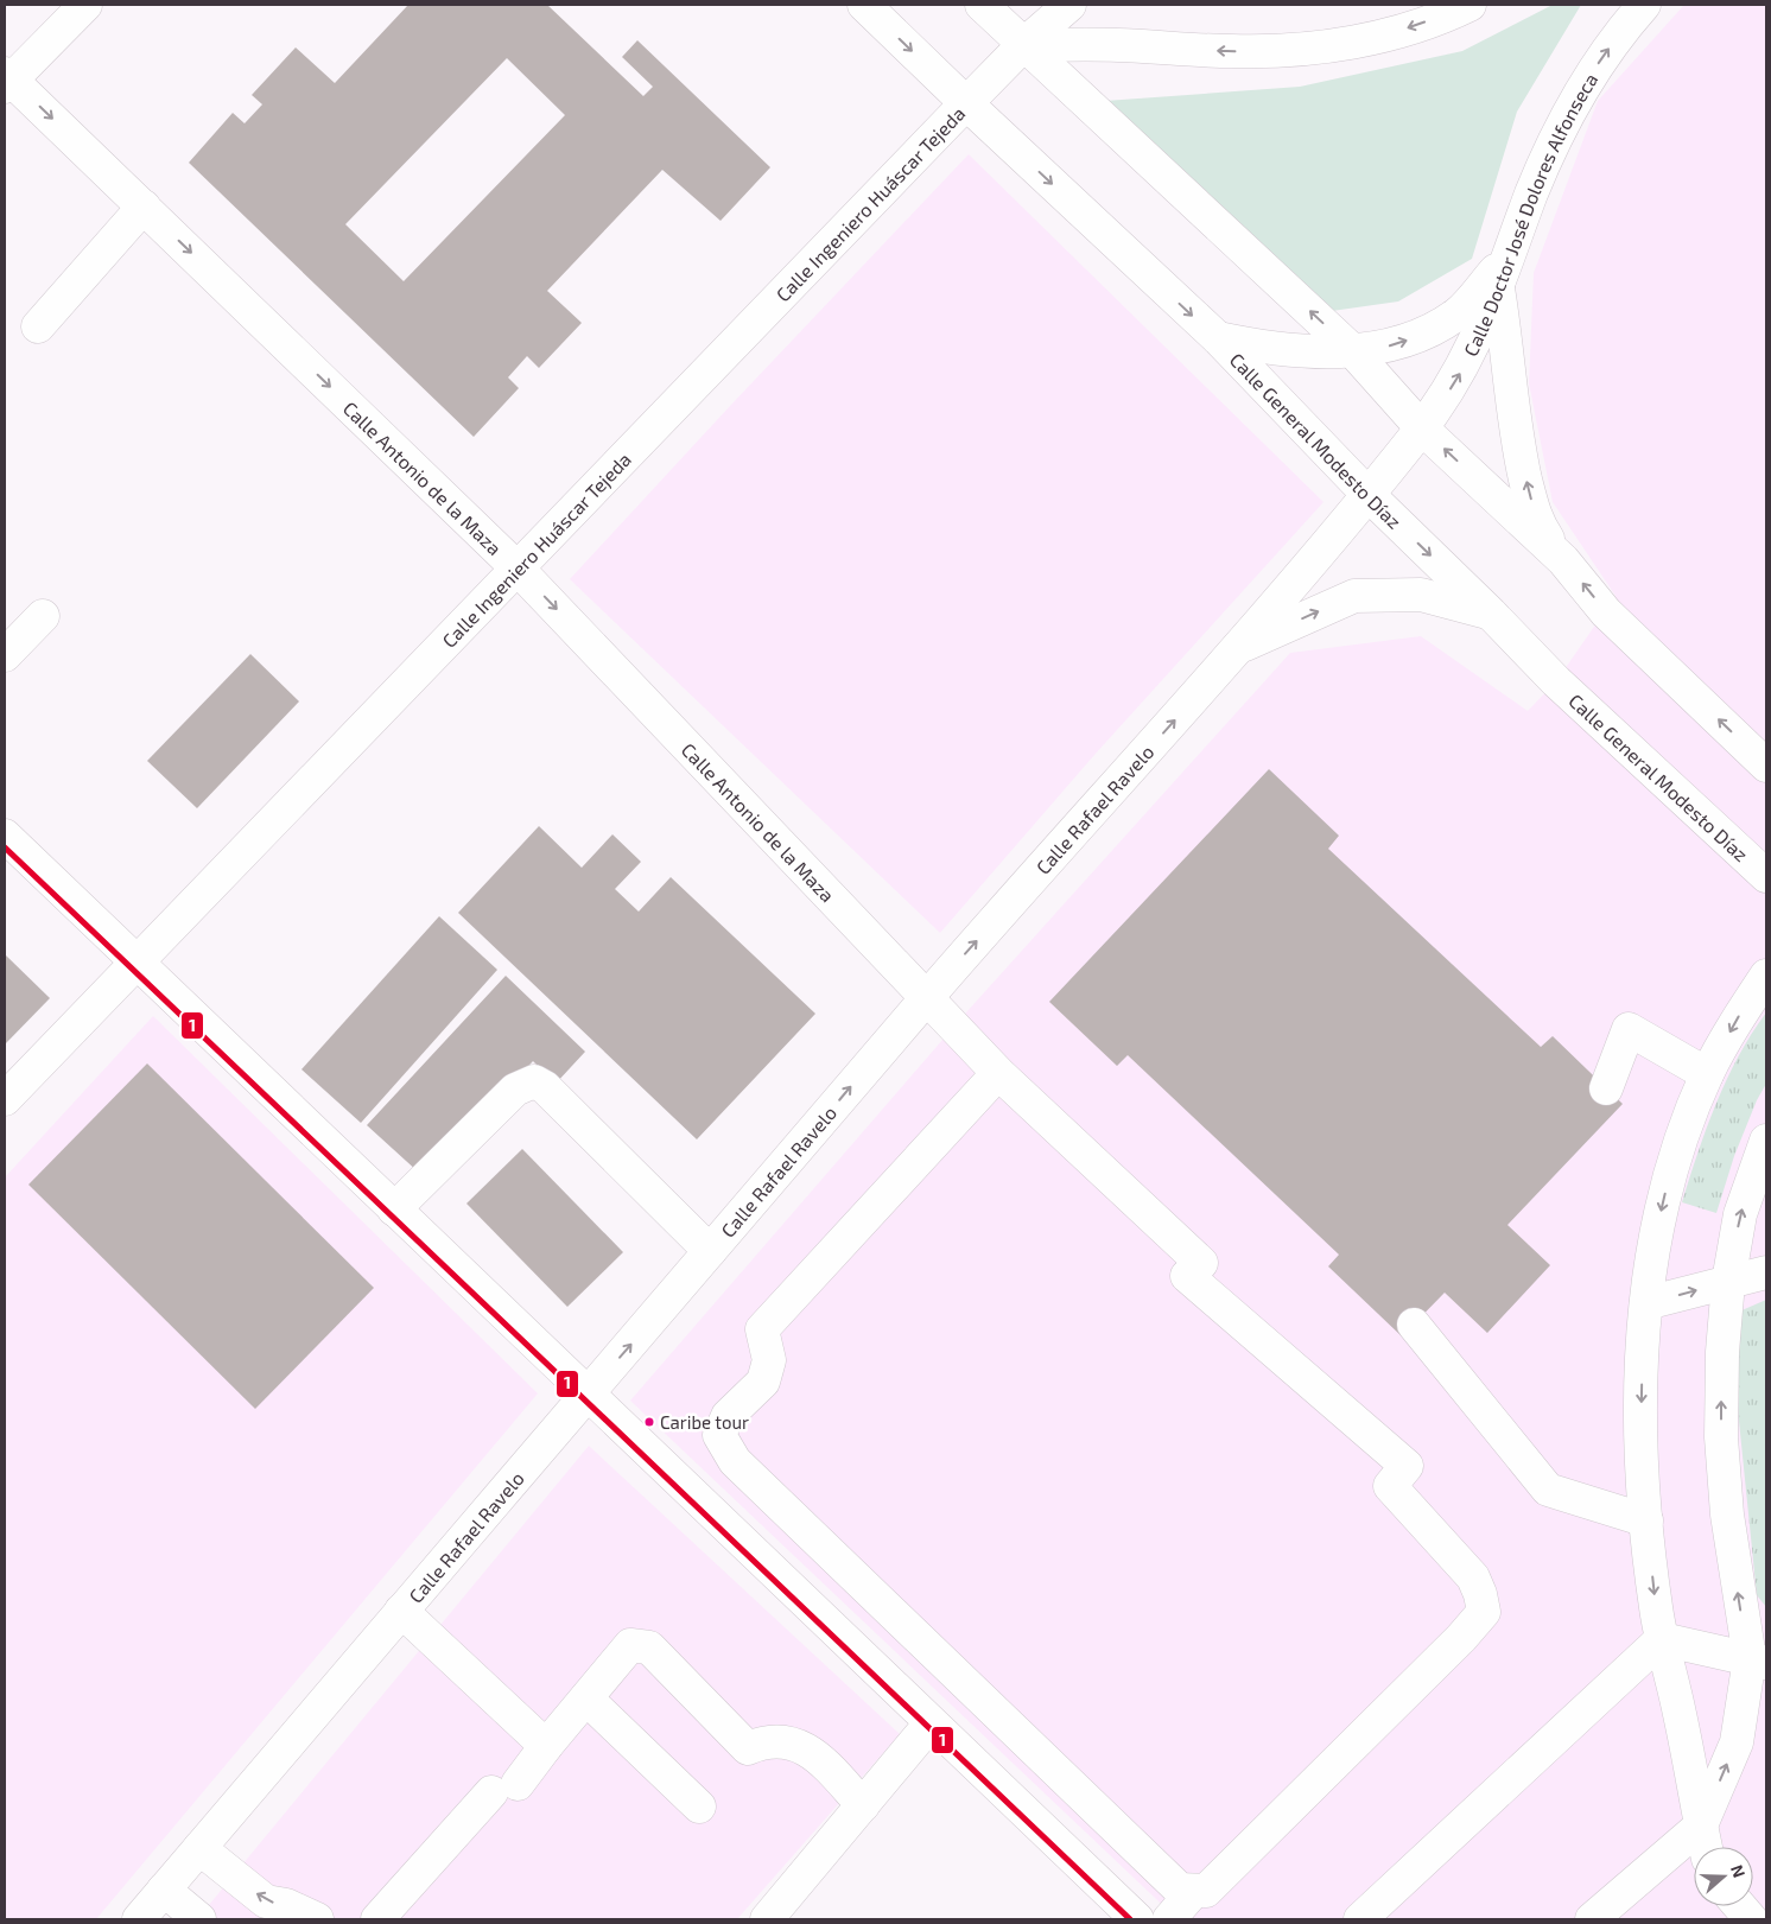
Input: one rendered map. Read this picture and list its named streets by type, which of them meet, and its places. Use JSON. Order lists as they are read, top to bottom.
{
  "streets": {
    "street": [
      "Calle Ingeniero Huáscar Tejeda",
      "Calle Doctor José Dolores Alfonseca",
      "Calle General Modesto Díaz",
      "Calle Antonio de la Maza",
      "Calle Rafael Ravelo"
    ]
  },
  "crossings": [
    ["Calle Ingeniero Huáscar Tejeda", "Calle General Modesto Díaz"],
    ["Calle Ingeniero Huáscar Tejeda", "Calle Antonio de la Maza"],
    ["Calle Doctor José Dolores Alfonseca", "Calle Rafael Ravelo"],
    ["Calle General Modesto Díaz", "Calle Rafael Ravelo"],
    ["Calle Antonio de la Maza", "Calle Rafael Ravelo"]
  ],
  "one_way": ["Calle Doctor José Dolores Alfonseca", "Calle Antonio de la Maza", "Calle Rafael Ravelo"],
  "places": ["Caribe tour"],
  "lines": ["transit line 1"],
  "north": "right"
}
